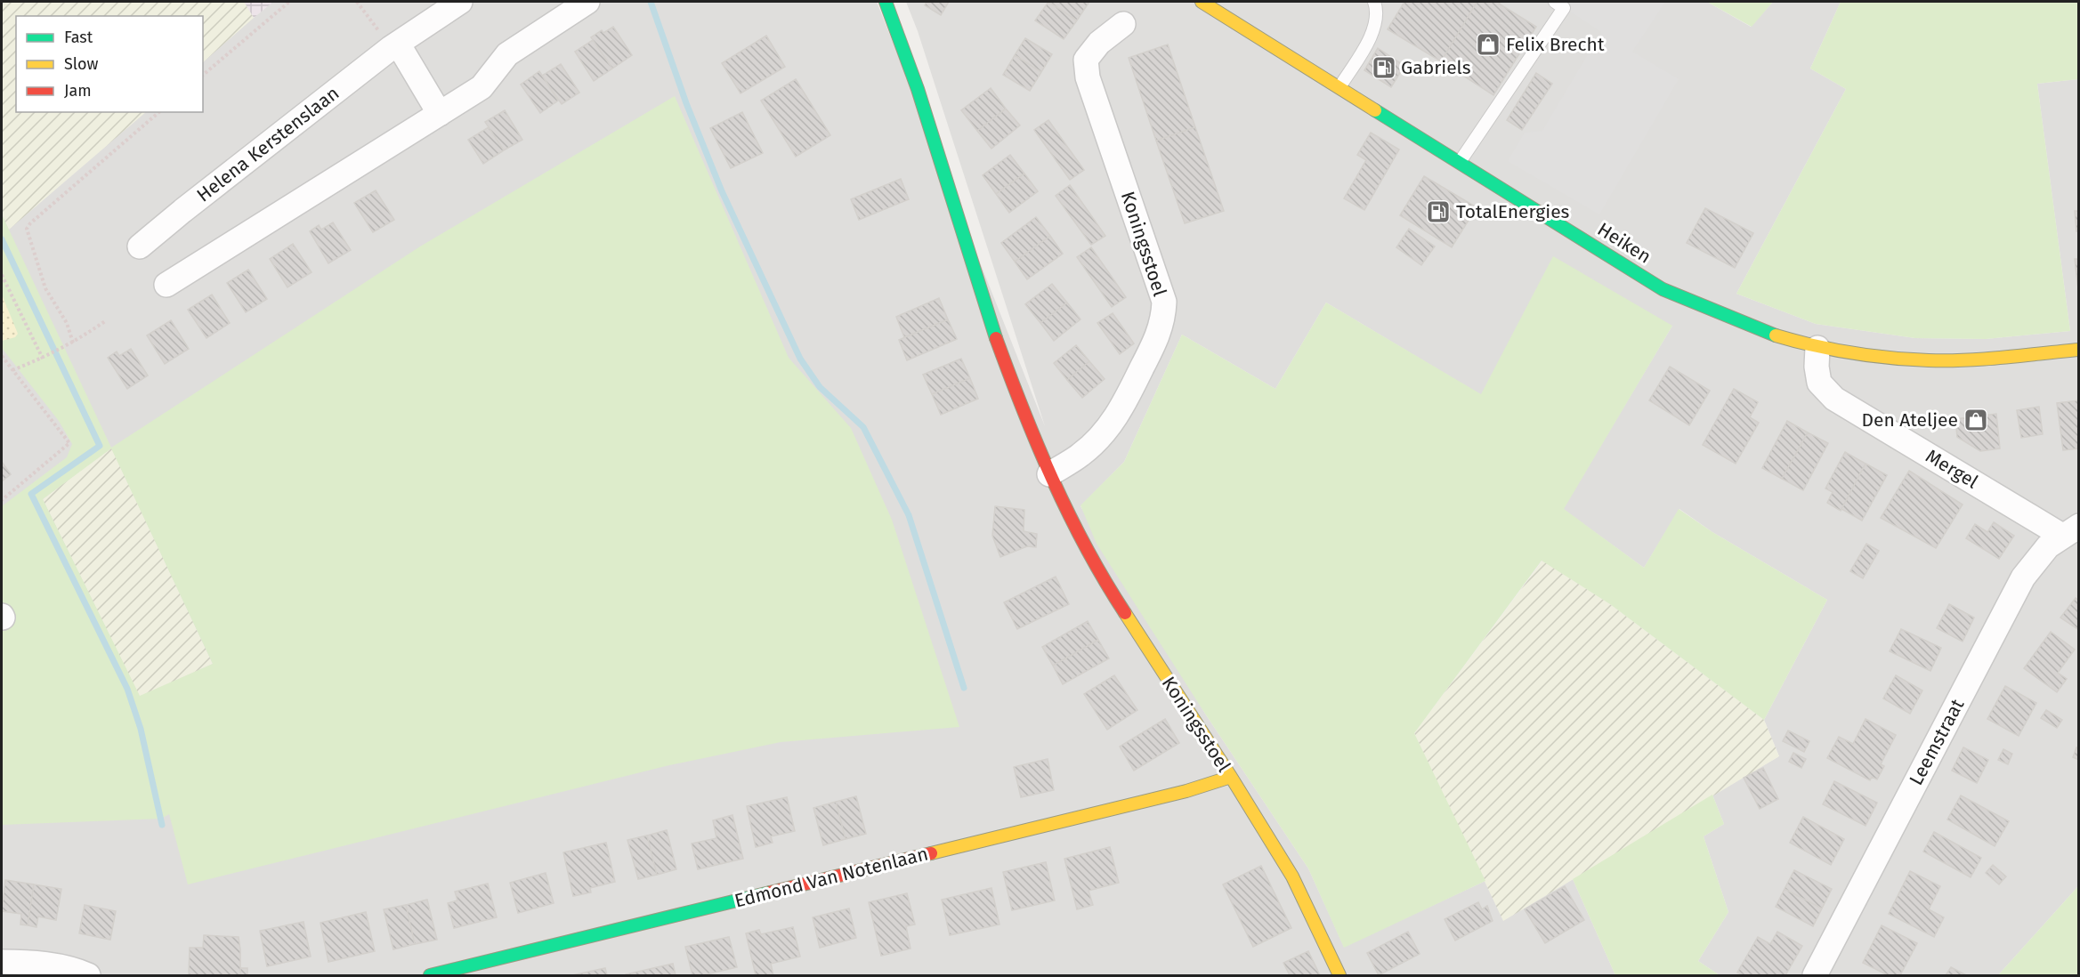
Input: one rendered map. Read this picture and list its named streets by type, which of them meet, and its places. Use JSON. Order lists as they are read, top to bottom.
{
  "streets": {
    "street": [
      "Helena Kerstenslaan",
      "Heiken",
      "Koningsstoel",
      "Mergel",
      "Leemstraat",
      "Edmond Van Notenlaan"
    ]
  },
  "crossings": [
    ["Heiken", "Mergel"],
    ["Koningsstoel", "Edmond Van Notenlaan"],
    ["Mergel", "Leemstraat"]
  ],
  "places": {
    "shop": ["Felix Brecht", "Den Ateljee"],
    "fuel station": ["Gabriels", "TotalEnergies"]
  },
  "legend": ["Fast", "Slow", "Jam"]
}
